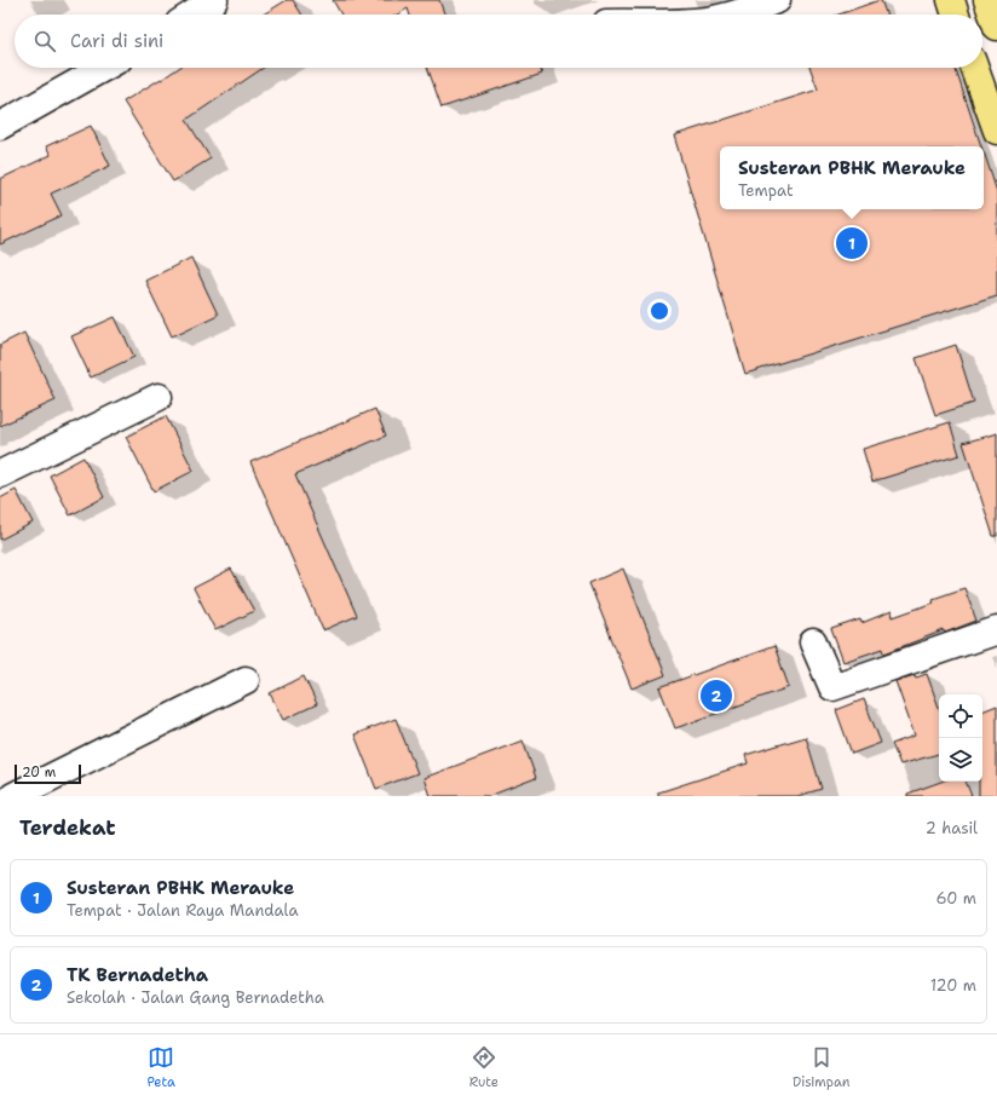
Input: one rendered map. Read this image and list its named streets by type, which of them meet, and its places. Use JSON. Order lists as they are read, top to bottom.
{
  "scale_bar": "20 m",
  "page": {
    "search": "Cari di sini",
    "popup": ["Susteran PBHK Merauke", "Tempat"],
    "pins": ["1", "2"],
    "scale": "20 m",
    "heading": ["Terdekat", "2 hasil"],
    "list": [
      {
        "mark": "1",
        "name": "Susteran PBHK Merauke",
        "note": "Tempat · Jalan Raya Mandala",
        "value": "60 m"
      },
      {
        "mark": "2",
        "name": "TK Bernadetha",
        "note": "Sekolah · Jalan Gang Bernadetha",
        "value": "120 m"
      }
    ],
    "nav": ["Peta", "Rute", "Disimpan"]
  }
}
